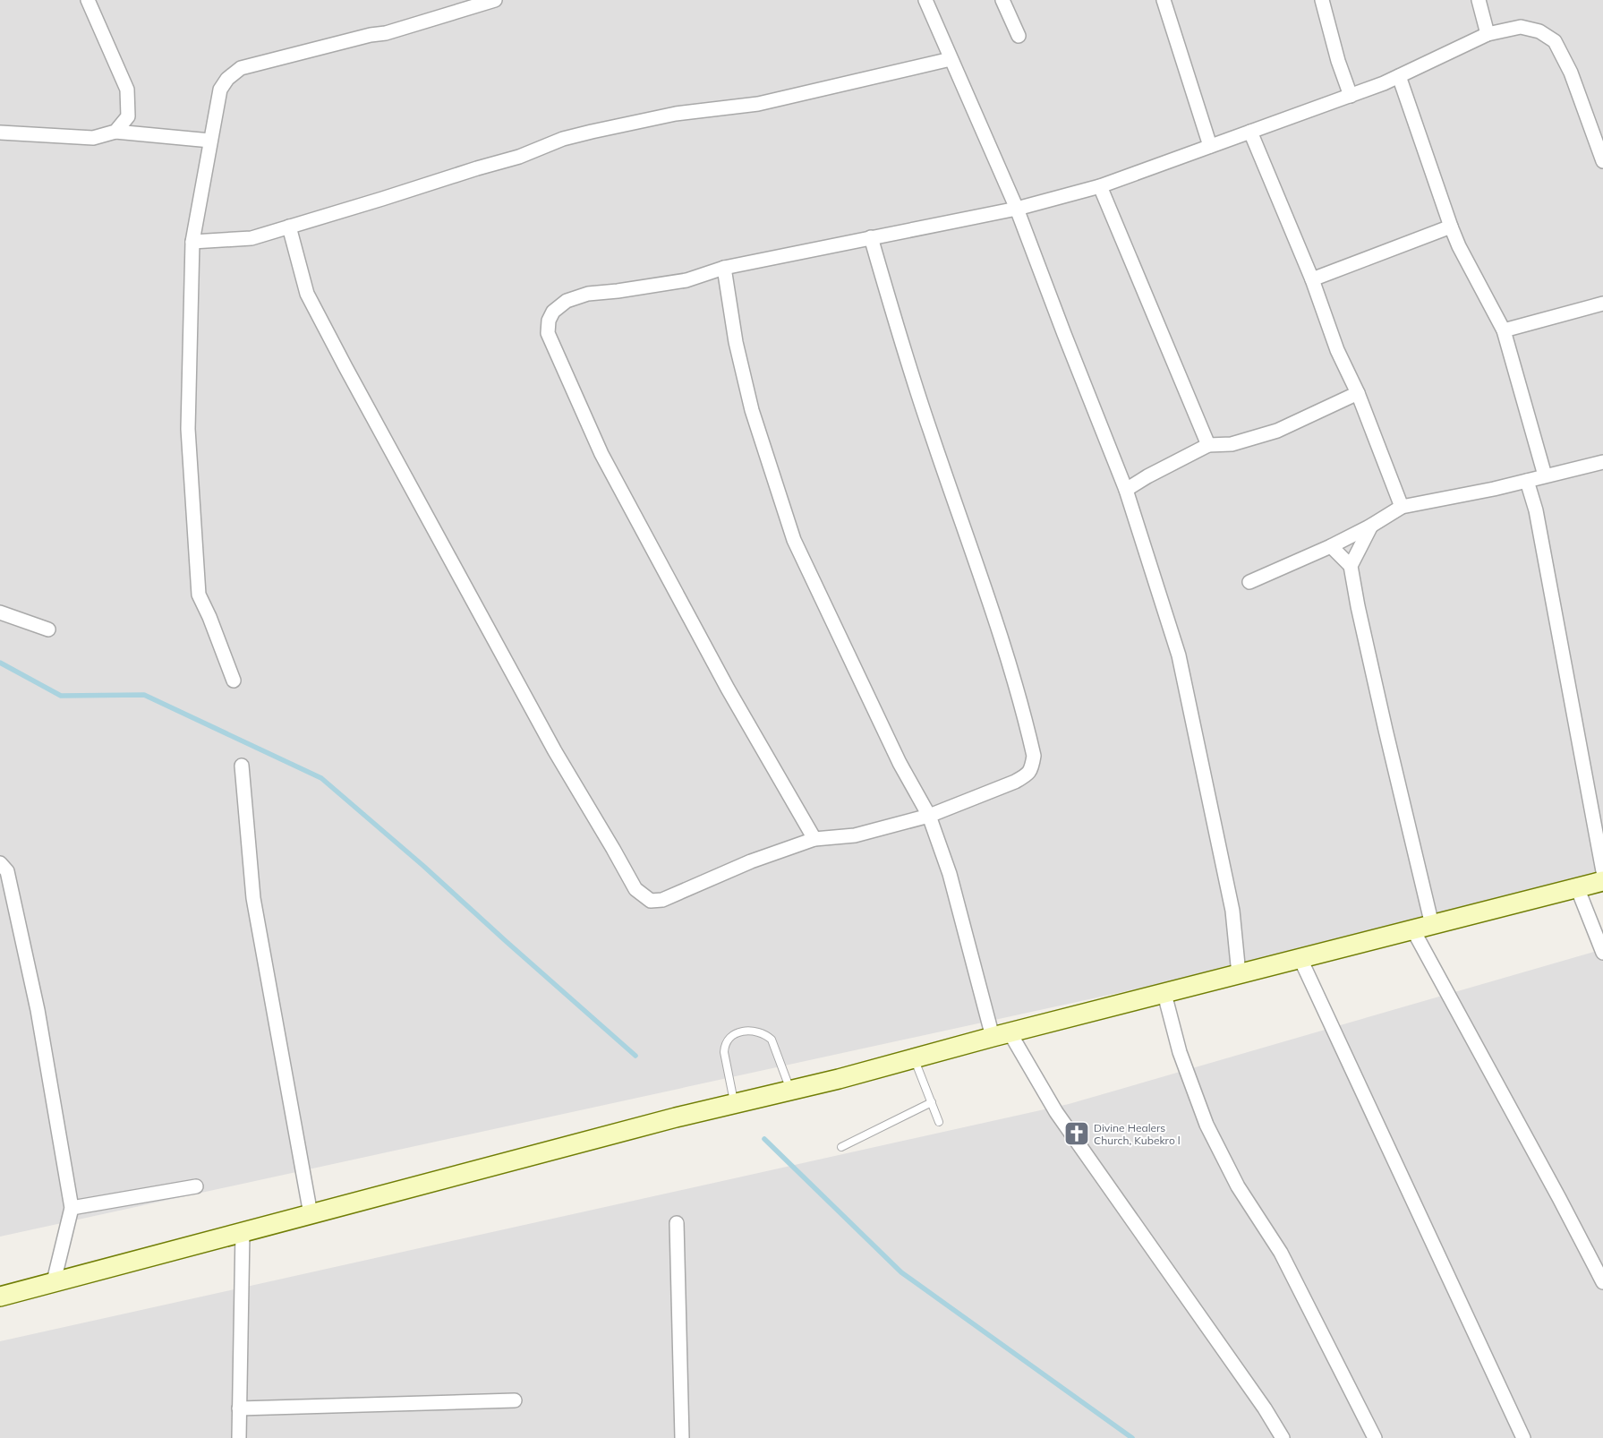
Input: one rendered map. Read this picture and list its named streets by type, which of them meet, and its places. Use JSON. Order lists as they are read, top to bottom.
{
  "places": {
    "church": ["Divine Healers Church, Kubekro l"]
  }
}
